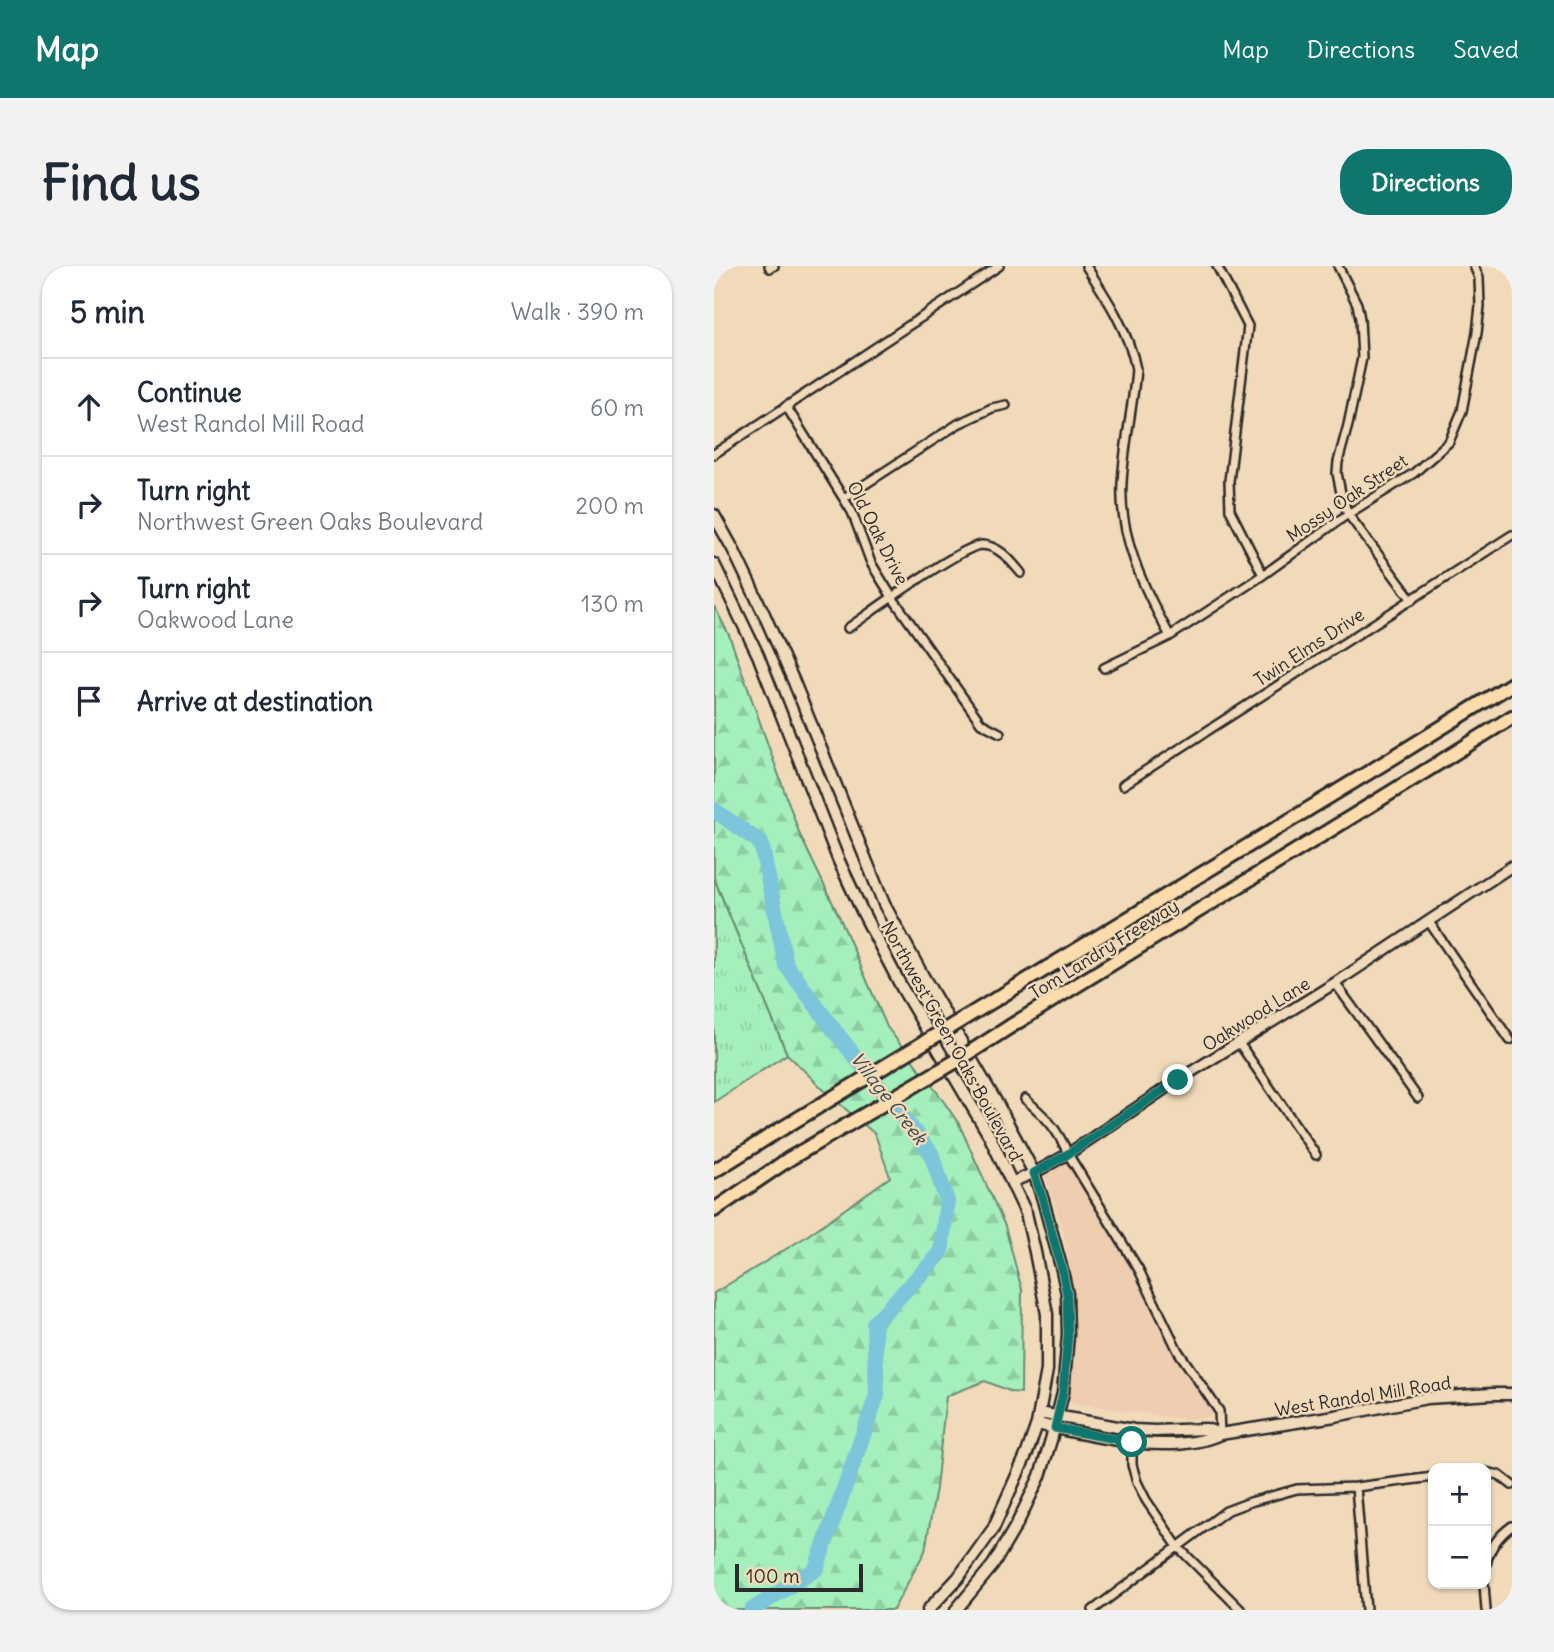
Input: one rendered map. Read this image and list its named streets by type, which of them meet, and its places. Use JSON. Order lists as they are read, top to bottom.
{
  "streets": {
    "highway": ["Tom Landry Freeway"],
    "main road": ["Northwest Green Oaks Boulevard", "West Randol Mill Road"],
    "street": [
      "Mossy Oak Street",
      "Old Oak Drive",
      "Twin Elms Drive",
      "Oakwood Lane"
    ]
  },
  "crossings": [
    ["Oakwood Lane", "Northwest Green Oaks Boulevard"],
    ["Northwest Green Oaks Boulevard", "West Randol Mill Road"]
  ],
  "water": ["Village Creek"],
  "scale_bar": "100 m",
  "page": {
    "header": "Map",
    "nav": ["Map", "Directions", "Saved"],
    "buttons": "Directions",
    "title": "Find us",
    "heading": ["5 min", "Walk · 390 m"],
    "list": [
      ["Continue", "West Randol Mill Road", "60 m"],
      ["Turn right", "Northwest Green Oaks Boulevard", "200 m"],
      ["Turn right", "Oakwood Lane", "130 m"],
      "Arrive at destination"
    ],
    "map_buttons": ["+", "−"],
    "scale": "100 m"
  }
}
